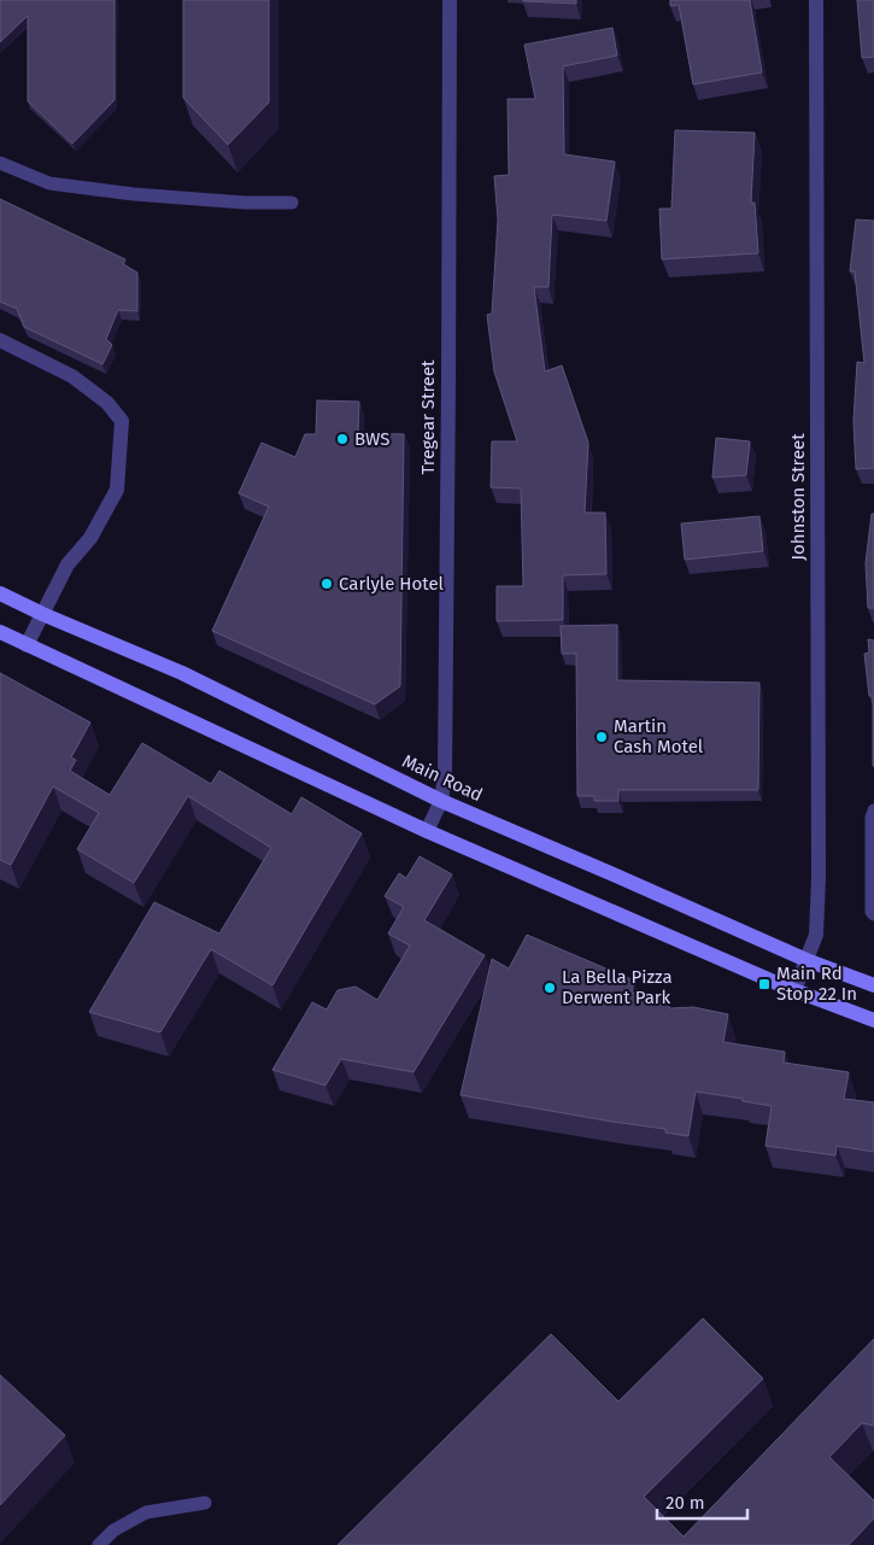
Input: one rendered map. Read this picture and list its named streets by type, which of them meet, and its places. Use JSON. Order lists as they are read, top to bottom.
{
  "streets": {
    "main road": ["Main Road"],
    "street": ["Tregear Street", "Johnston Street"]
  },
  "crossings": [
    ["Tregear Street", "Main Road"],
    ["Johnston Street", "Main Road"]
  ],
  "places": {
    "other": [
      "BWS",
      "Carlyle Hotel",
      "Martin Cash Motel",
      "La Bella Pizza Derwent Park"
    ],
    "transit": ["Main Rd Stop 22 In"]
  },
  "scale_bar": "20 m"
}
